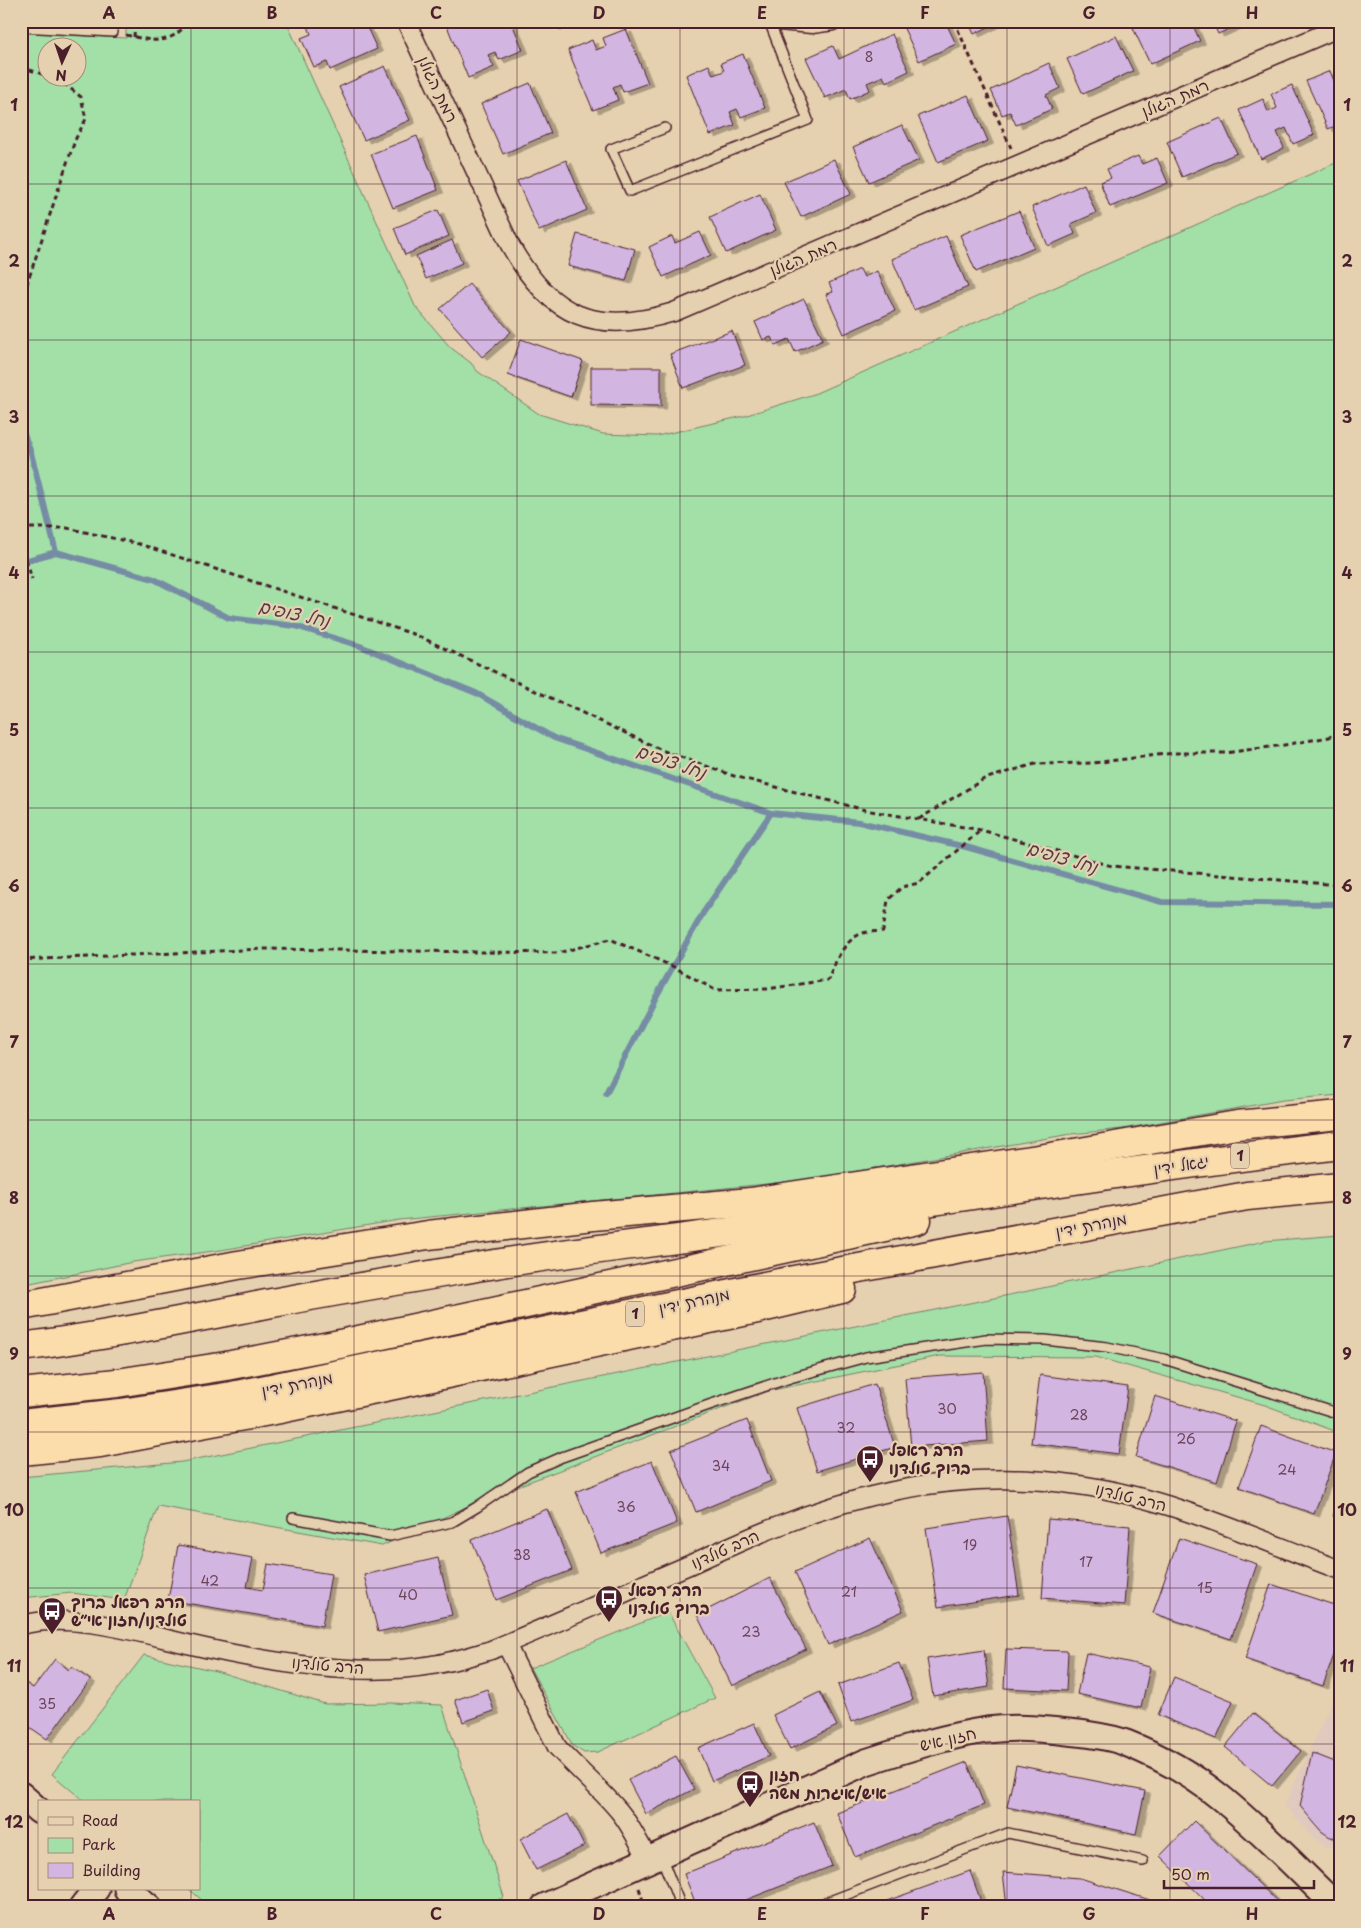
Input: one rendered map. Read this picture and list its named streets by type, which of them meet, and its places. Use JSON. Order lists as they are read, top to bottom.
{
  "streets": {
    "highway": ["1", "יגאל ידין", "מנהרת ידין"],
    "street": ["רמת הגולן", "הרב טולדנו", "חזון איש"]
  },
  "crossings": [
    ["1", "מנהרת ידין"],
    ["יגאל ידין", "מנהרת ידין"]
  ],
  "water": ["נחל צופים"],
  "places": {
    "bus stop": [
      "הרב ראפל ברוך טולדנו",
      "הרב רפאל ברוך טולדנו",
      "הרב רפאל ברוך טולדנו/חזון אי״ש",
      "חזון איש/איגרות משה"
    ]
  },
  "house_numbers": [
    "8",
    "30",
    "28",
    "32",
    "26",
    "34",
    "24",
    "36",
    "19",
    "38",
    "17",
    "42",
    "15",
    "21",
    "40",
    "23",
    "35"
  ],
  "legend": ["Road", "Park", "Building"],
  "scale_bar": "50 m",
  "north": "bottom",
  "grid": {
    "columns": [
      "A",
      "B",
      "C",
      "D",
      "E",
      "F",
      "G",
      "H"
    ],
    "rows": [
      "1",
      "2",
      "3",
      "4",
      "5",
      "6",
      "7",
      "8",
      "9",
      "10",
      "11",
      "12"
    ]
  }
}
